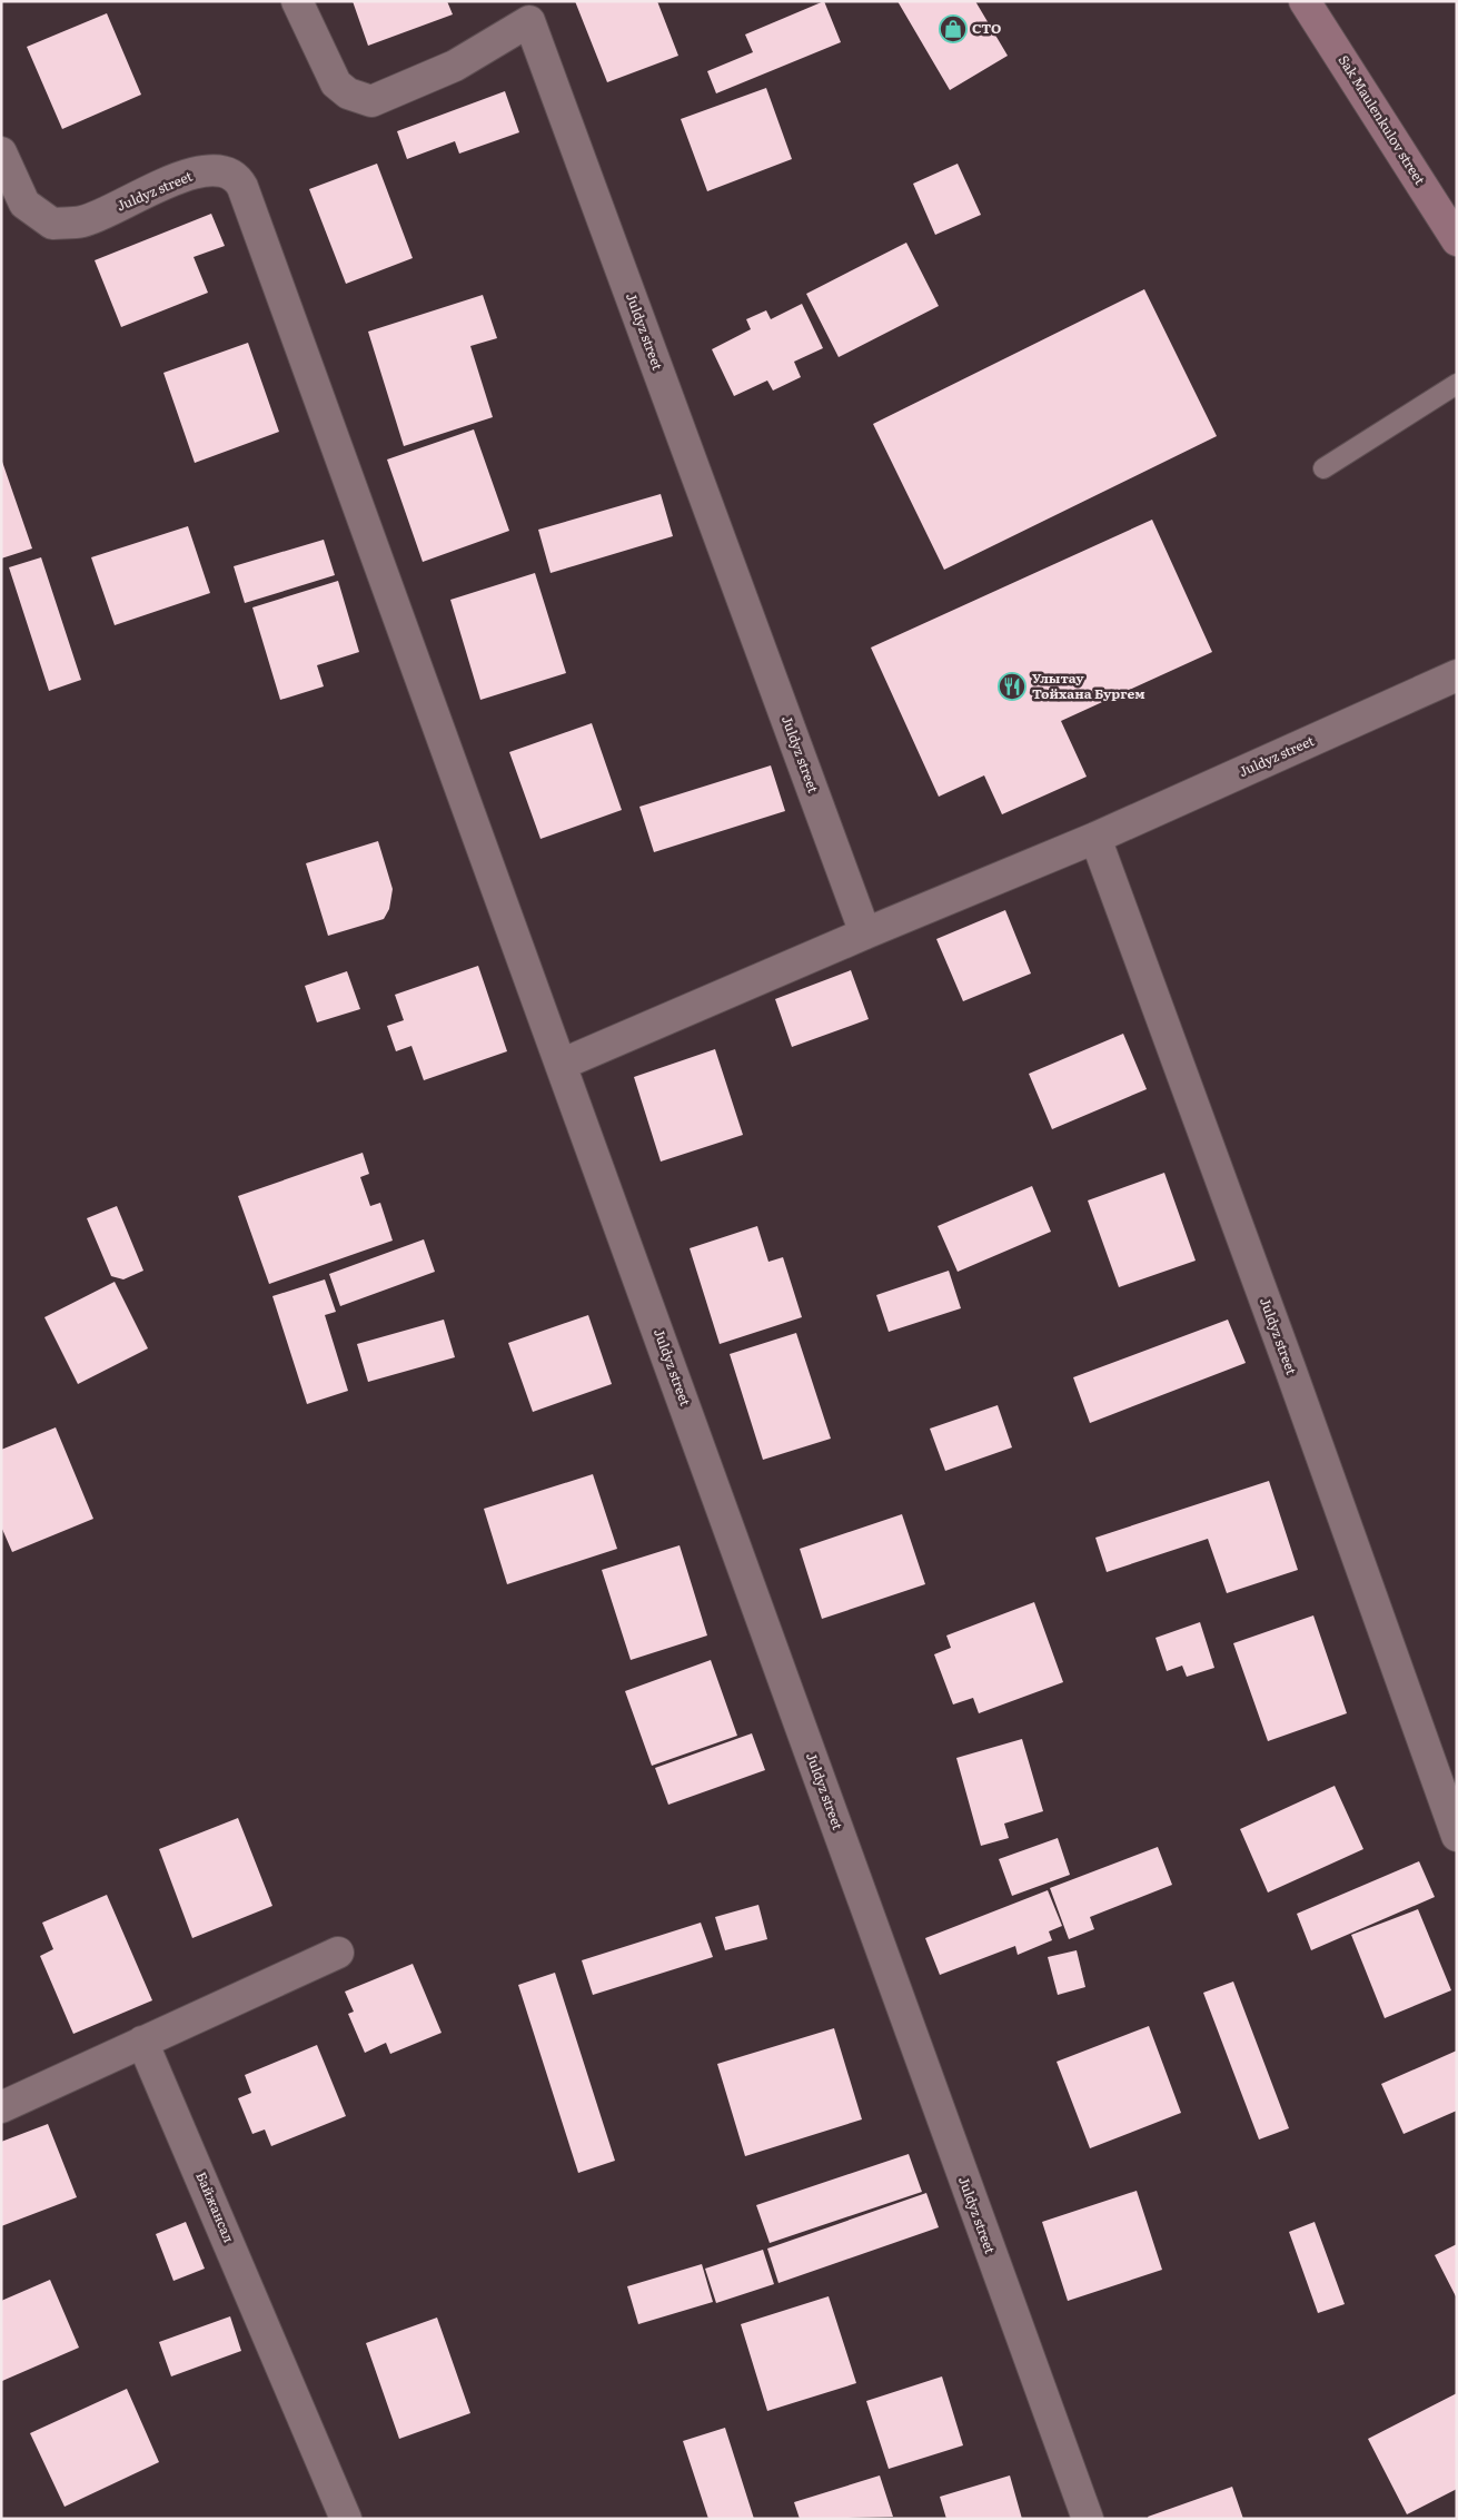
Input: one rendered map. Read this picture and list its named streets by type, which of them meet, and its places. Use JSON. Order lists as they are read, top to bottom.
{
  "streets": {
    "main road": ["Sak Maulenkulov street"],
    "street": ["Juldyz street", "Байжансал"]
  },
  "places": {
    "shop": ["СТО"],
    "restaurant": ["Улытау Тойхана Бургем"]
  }
}
